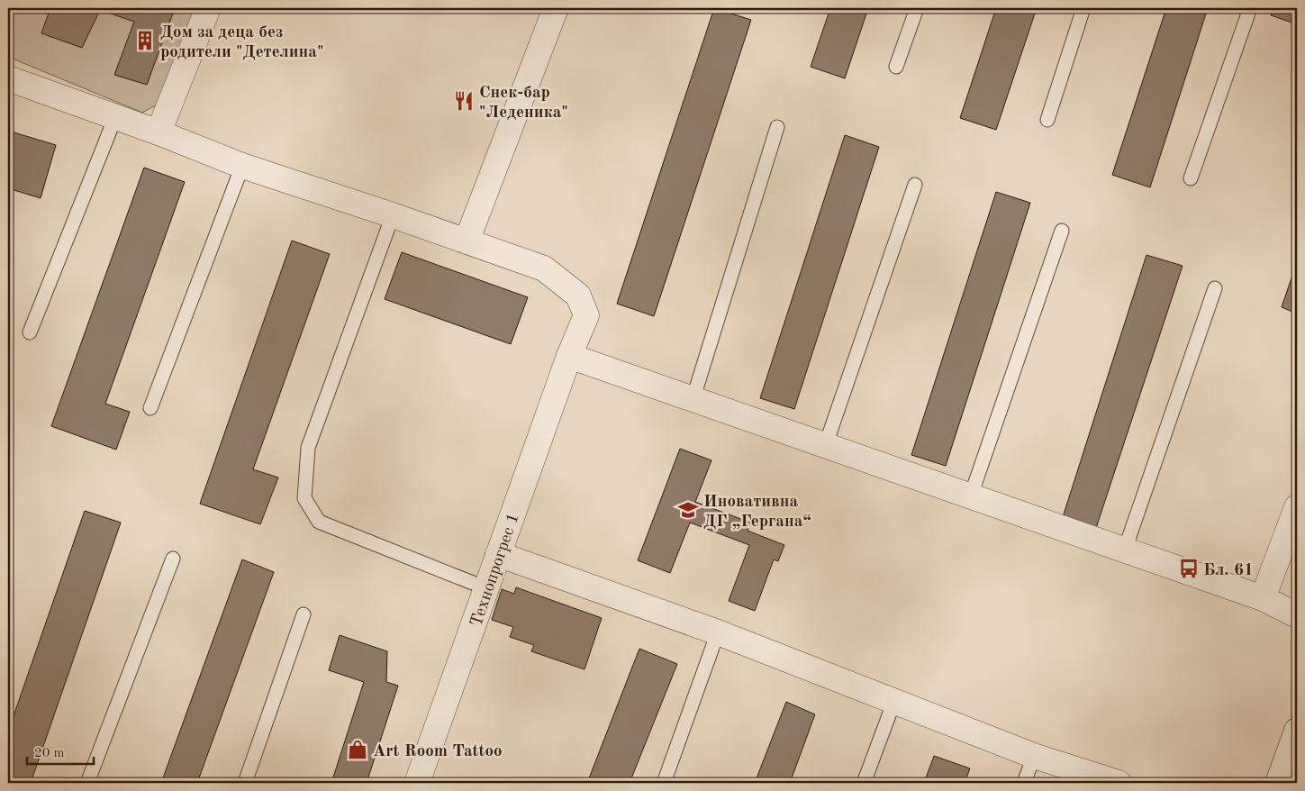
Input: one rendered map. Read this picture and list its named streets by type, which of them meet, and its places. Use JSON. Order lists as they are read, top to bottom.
{
  "streets": {
    "street": ["Технопрогрес 1"]
  },
  "places": {
    "building": ["Дом за деца без родители \"Детелина\""],
    "restaurant": ["Снек-бар \"Леденика\""],
    "school or university": ["Иновативна ДГ „Гергана“"],
    "bus stop": ["Бл. 61"],
    "shop": ["Art Room Tattoo"]
  },
  "scale_bar": "20 m"
}
